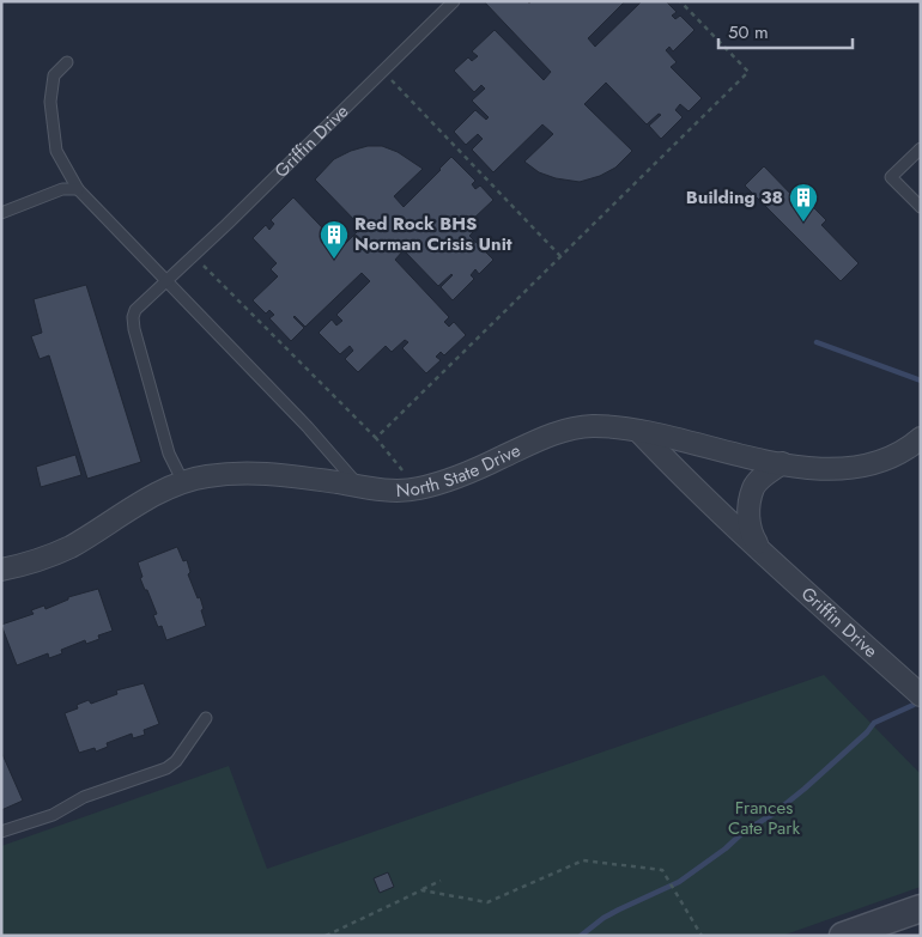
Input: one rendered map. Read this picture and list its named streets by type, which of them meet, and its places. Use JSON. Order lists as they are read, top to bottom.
{
  "streets": {
    "street": ["Griffin Drive", "North State Drive"]
  },
  "crossings": [
    ["Griffin Drive", "North State Drive"]
  ],
  "parks": ["Frances Cate Park"],
  "places": {
    "building": ["Building 38", "Red Rock BHS Norman Crisis Unit"]
  },
  "scale_bar": "50 m"
}
